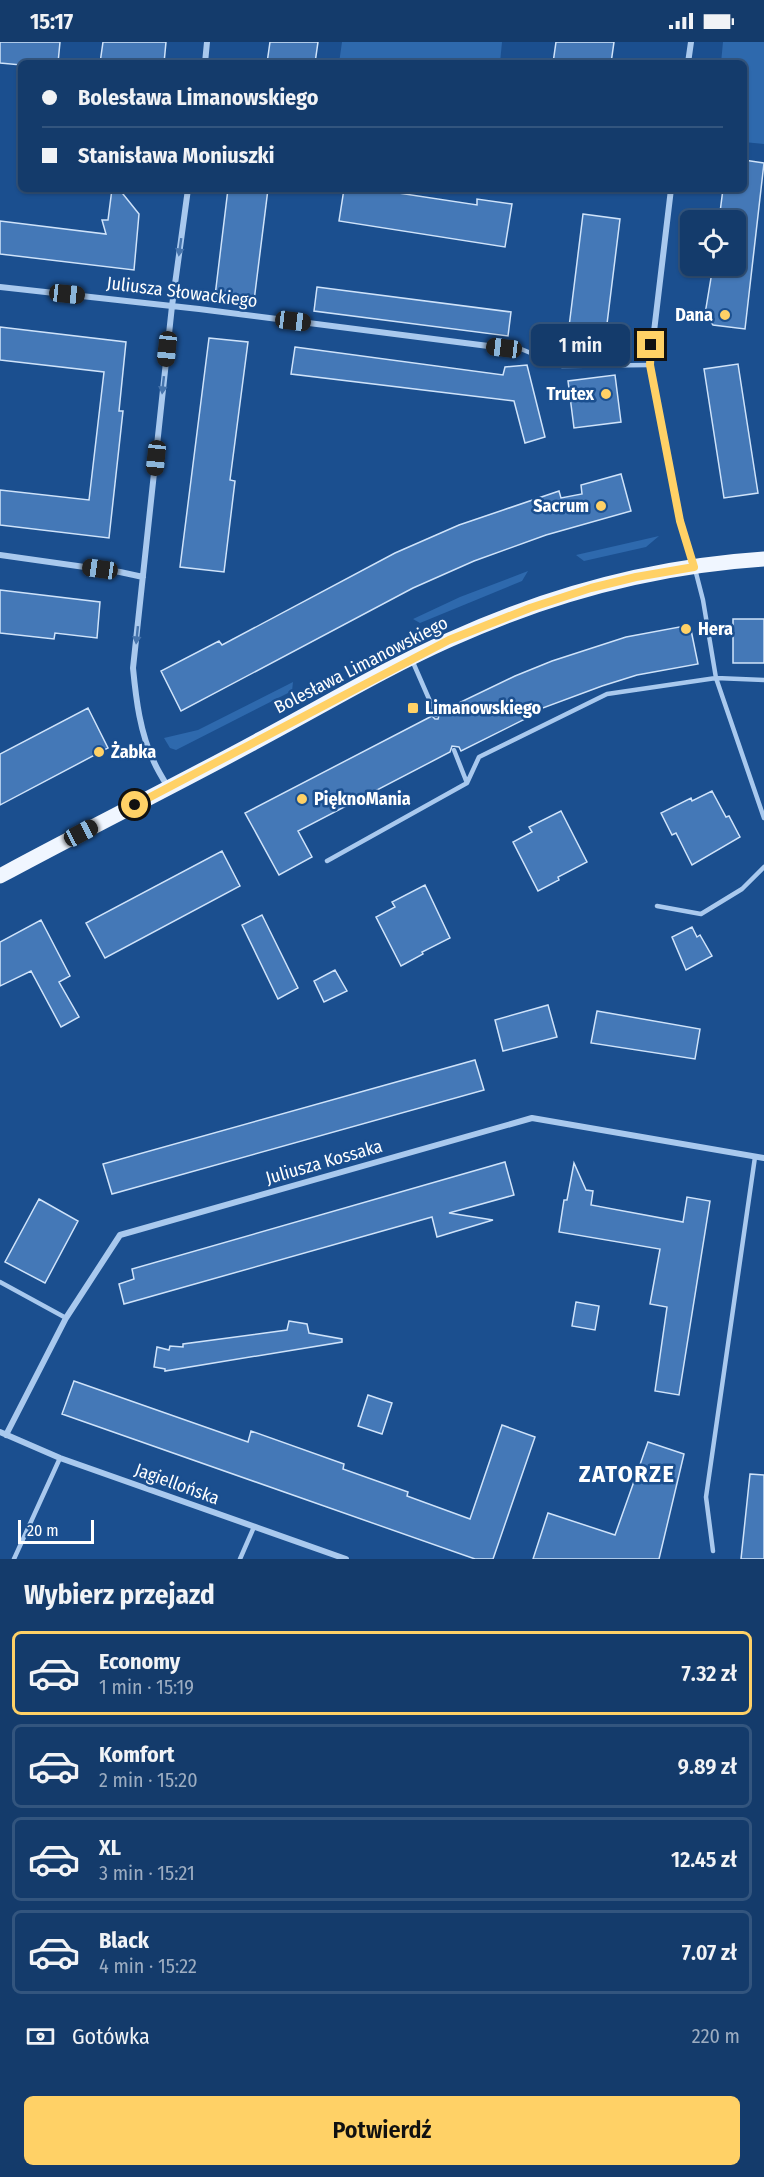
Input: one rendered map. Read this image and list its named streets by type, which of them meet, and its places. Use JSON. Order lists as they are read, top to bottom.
{
  "streets": {
    "main road": ["Bolesława Limanowskiego"],
    "street": ["Juliusza Słowackiego", "Juliusza Kossaka", "Jagiellońska"]
  },
  "crossings": [
    ["Juliusza Kossaka", "Jagiellońska"]
  ],
  "districts": ["ZATORZE"],
  "places": {
    "other": [
      "Dana",
      "Trutex",
      "Sacrum",
      "Hera",
      "Żabka",
      "PięknoMania"
    ],
    "transit": ["Limanowskiego"]
  },
  "scale_bar": "20 m",
  "page": {
    "status": "15:17",
    "banner": ["Bolesława Limanowskiego", "Stanisława Moniuszki"],
    "bubble": "1 min",
    "scale": "20 m",
    "heading": "Wybierz przejazd",
    "list": [
      {
        "name": "Economy",
        "note": "1 min · 15:19",
        "value": "7.32 zł"
      },
      {
        "name": "Komfort",
        "note": "2 min · 15:20",
        "value": "9.89 zł"
      },
      {
        "name": "XL",
        "note": "3 min · 15:21",
        "value": "12.45 zł"
      },
      {
        "name": "Black",
        "note": "4 min · 15:22",
        "value": "7.07 zł"
      }
    ],
    "pay": ["Gotówka", "220 m"],
    "buttons": "Potwierdź"
  }
}
